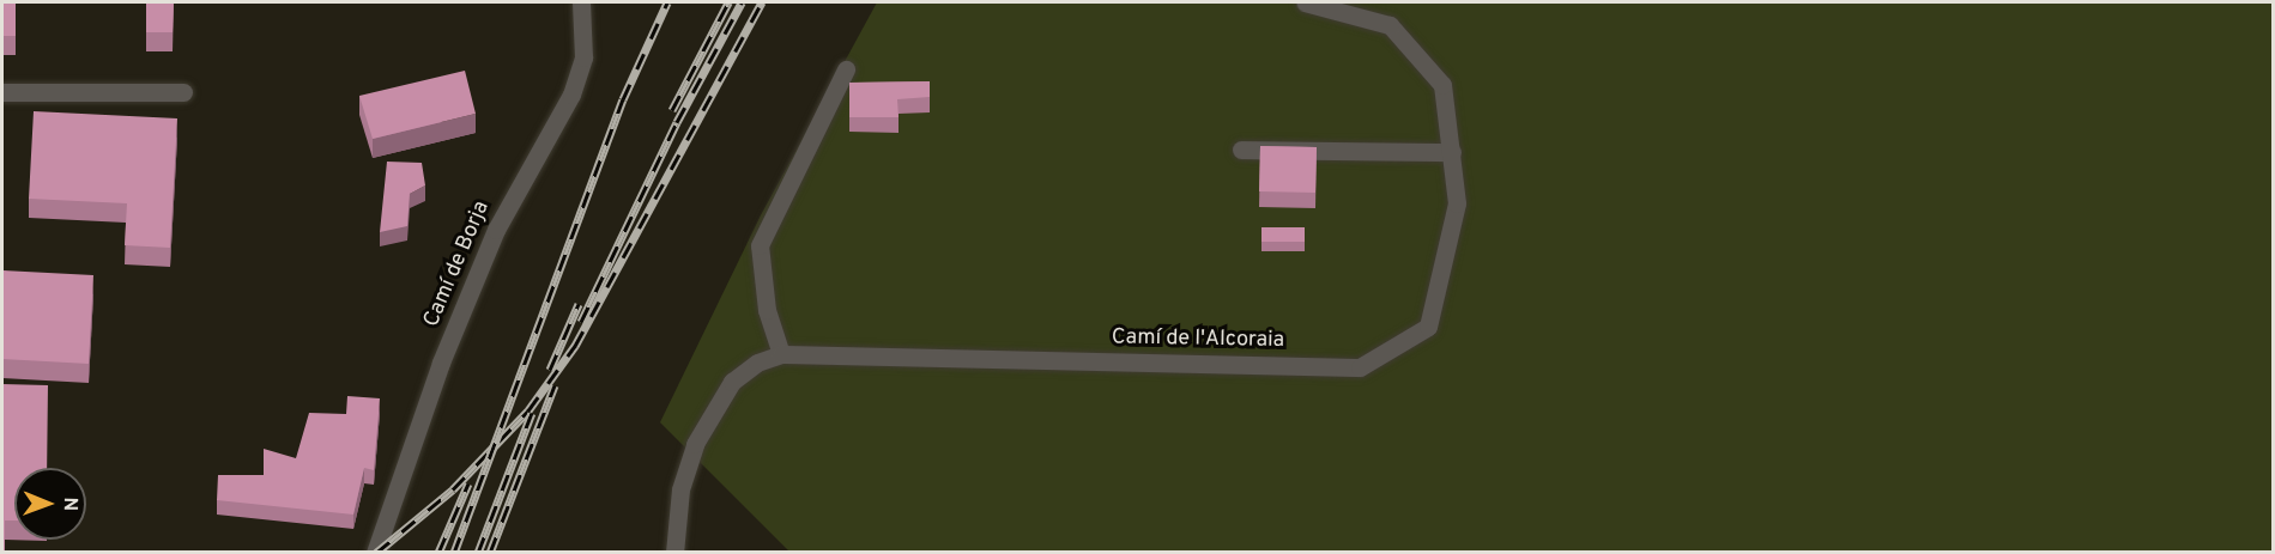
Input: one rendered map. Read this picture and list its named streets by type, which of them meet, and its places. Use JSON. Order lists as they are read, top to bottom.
{
  "streets": {
    "street": ["Camí de Borja", "Camí de l'Alcoraia"]
  },
  "north": "right"
}
